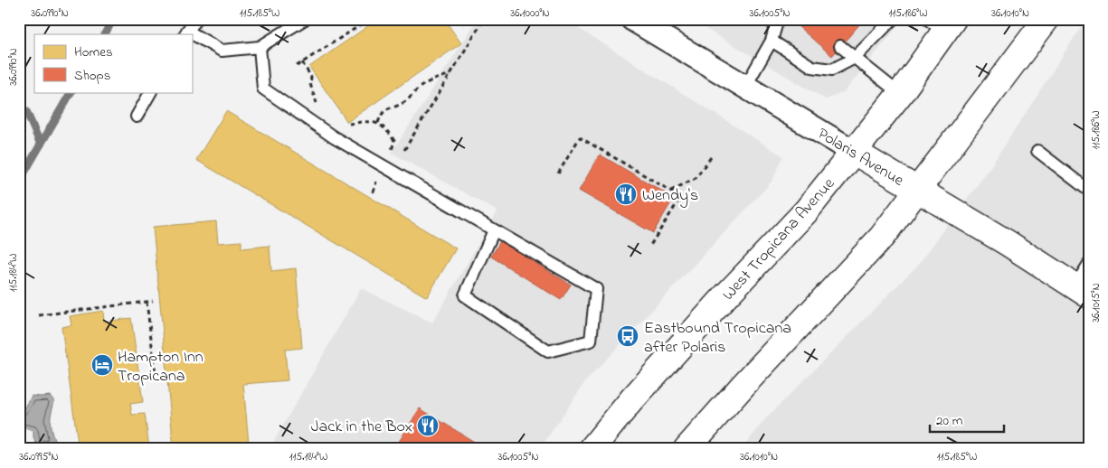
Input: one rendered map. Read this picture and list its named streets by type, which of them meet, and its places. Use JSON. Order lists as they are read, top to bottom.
{
  "streets": {
    "main road": ["Polaris Avenue", "West Tropicana Avenue"]
  },
  "crossings": [
    ["Polaris Avenue", "West Tropicana Avenue"]
  ],
  "places": {
    "restaurant": ["Wendy's", "Jack in the Box"],
    "bus stop": ["Eastbound Tropicana after Polaris"],
    "hotel": ["Hampton Inn Tropicana"]
  },
  "legend": ["Homes", "Shops"],
  "scale_bar": "20 m",
  "coordinates": [
    "36.0990°N",
    "115.185°W",
    "36.1000°N",
    "36.1005°N",
    "115.186°W",
    "36.1010°N",
    "115.184°W",
    "36.1015°N",
    "36.0995°N"
  ]
}
